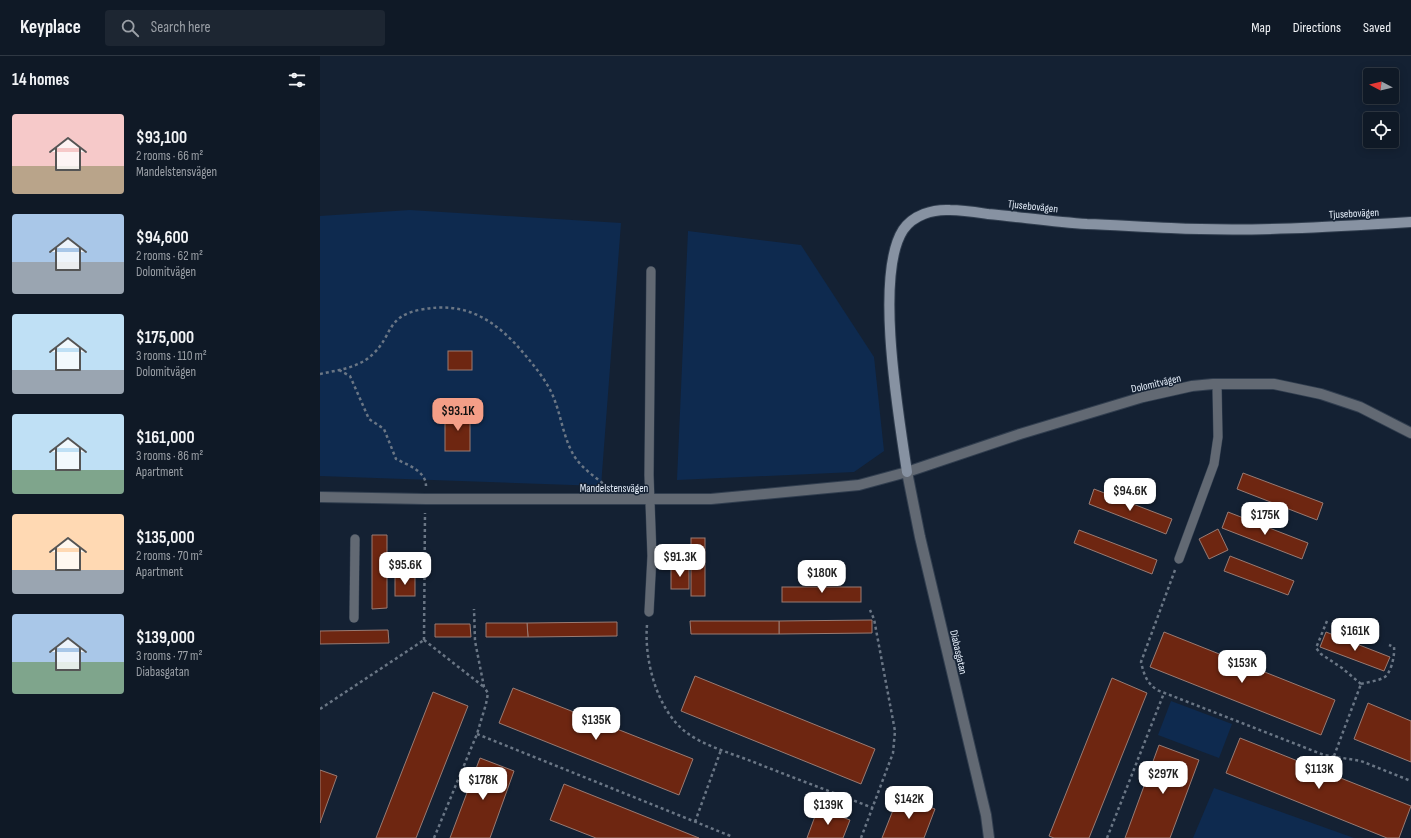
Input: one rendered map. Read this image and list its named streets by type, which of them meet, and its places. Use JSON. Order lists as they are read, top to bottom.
{
  "streets": {
    "main road": ["Tjusebovägen"],
    "street": ["Dolomitvägen", "Mandelstensvägen", "Diabasgatan"]
  },
  "crossings": [
    ["Tjusebovägen", "Dolomitvägen"],
    ["Tjusebovägen", "Mandelstensvägen"],
    ["Tjusebovägen", "Diabasgatan"],
    ["Dolomitvägen", "Mandelstensvägen"],
    ["Dolomitvägen", "Diabasgatan"],
    ["Mandelstensvägen", "Diabasgatan"]
  ],
  "north": "left",
  "page": {
    "header": "Keyplace",
    "search": "Search here",
    "nav": ["Map", "Directions", "Saved"],
    "heading": "14 homes",
    "list": [
      {
        "name": "$93,100",
        "note": "2 rooms · 66 m² · Mandelstensvägen"
      },
      {
        "name": "$94,600",
        "note": "2 rooms · 62 m² · Dolomitvägen"
      },
      {
        "name": "$175,000",
        "note": "3 rooms · 110 m² · Dolomitvägen"
      },
      {
        "name": "$161,000",
        "note": "3 rooms · 86 m² · Apartment"
      },
      {
        "name": "$135,000",
        "note": "2 rooms · 70 m² · Apartment"
      },
      {
        "name": "$139,000",
        "note": "3 rooms · 77 m² · Diabasgatan"
      }
    ],
    "price": [
      "$93.1K",
      "$94.6K",
      "$175K",
      "$91.3K",
      "$95.6K",
      "$180K",
      "$161K",
      "$153K",
      "$135K",
      "$113K",
      "$297K",
      "$178K",
      "$142K",
      "$139K"
    ]
  }
}
